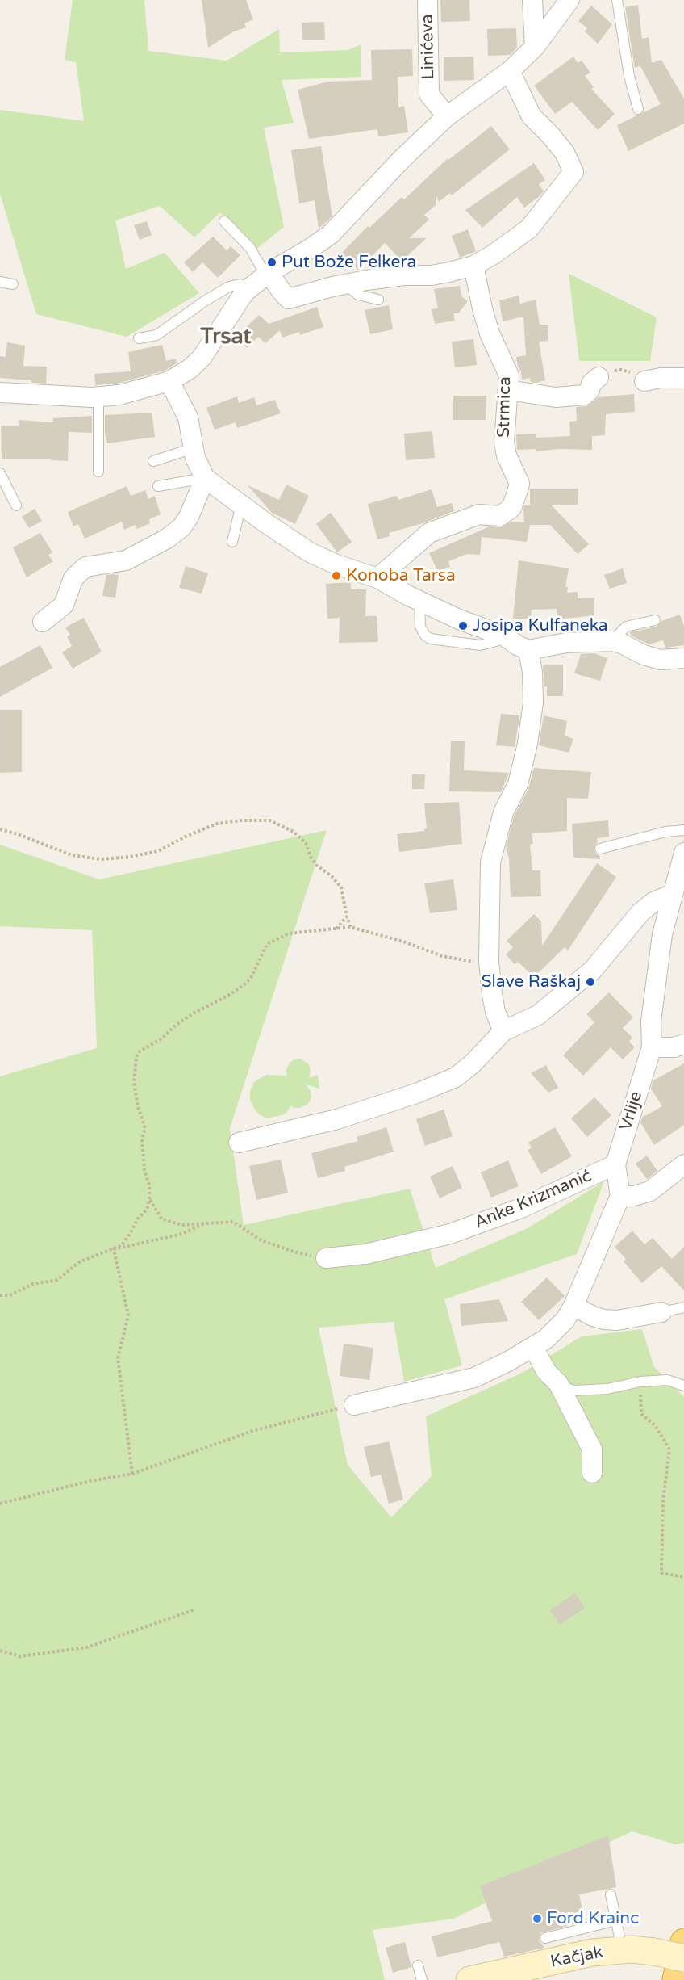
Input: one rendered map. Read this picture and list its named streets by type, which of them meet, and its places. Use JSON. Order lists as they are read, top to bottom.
{
  "streets": {
    "main road": ["Kačjak"],
    "street": [
      "Linićeva",
      "Strmica",
      "Vrlije",
      "Anke Krizmanić"
    ]
  },
  "crossings": [
    ["Vrlije", "Anke Krizmanić"]
  ],
  "districts": ["Trsat"],
  "places": [
    "Put Bože Felkera",
    "Konoba Tarsa",
    "Josipa Kulfaneka",
    "Slave Raškaj",
    "Ford Krainc"
  ]
}
